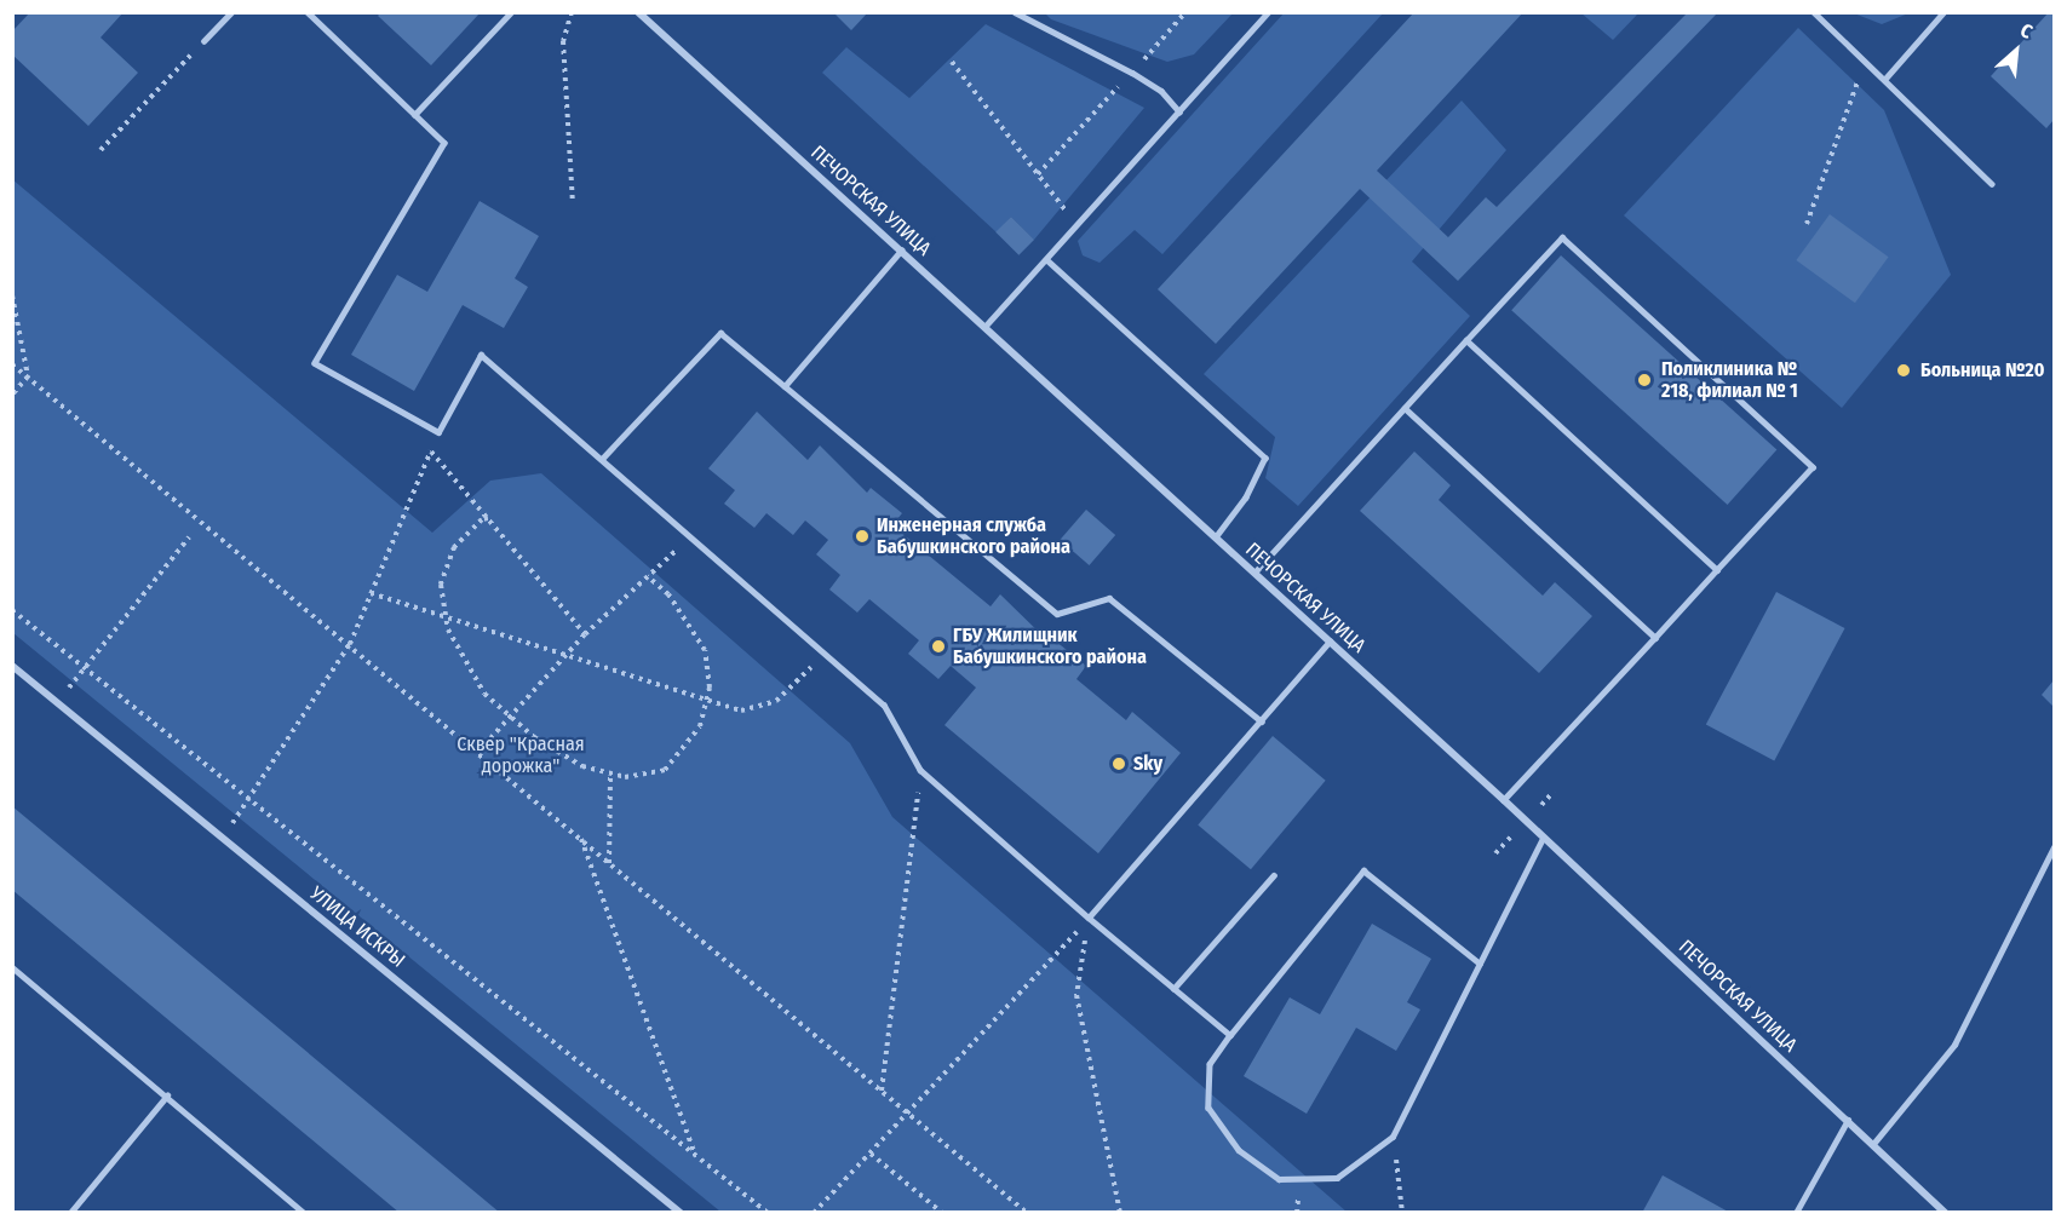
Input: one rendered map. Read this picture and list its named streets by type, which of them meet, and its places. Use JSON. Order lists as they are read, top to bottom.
{
  "streets": {
    "street": ["ПЕЧОРСКАЯ УЛИЦА", "УЛИЦА ИСКРЫ"]
  },
  "parks": ["Сквер \"Красная дорожка\""],
  "places": [
    "Больница №20",
    "Поликлиника № 218, филиал № 1",
    "Инженерная служба Бабушкинского района",
    "ГБУ Жилищник Бабушкинского района",
    "Sky"
  ],
  "north": "top right"
}
